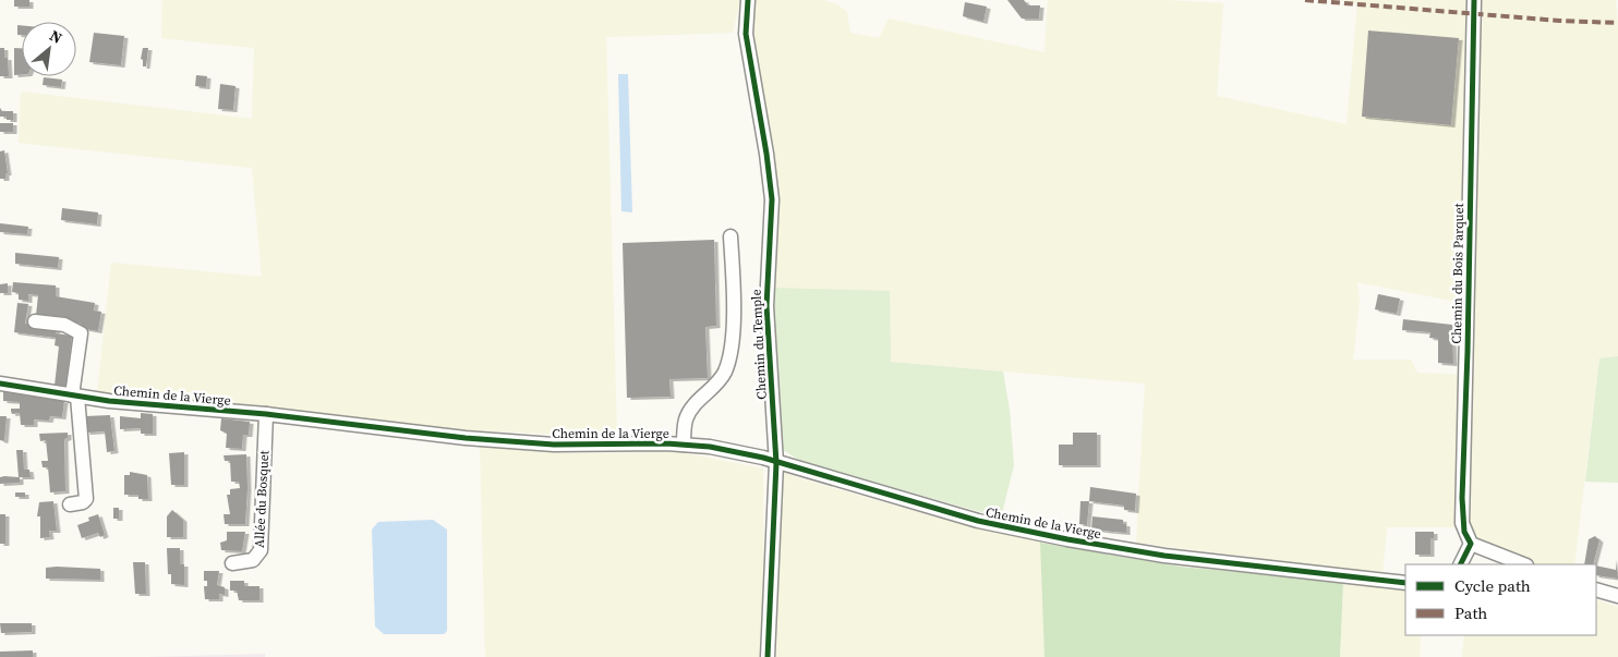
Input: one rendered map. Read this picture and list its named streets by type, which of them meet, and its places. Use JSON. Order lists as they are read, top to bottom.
{
  "streets": {
    "street": [
      "Chemin du Bois Parquet",
      "Chemin du Temple",
      "Chemin de la Vierge",
      "Allée du Bosquet"
    ]
  },
  "crossings": [
    ["Chemin du Temple", "Chemin de la Vierge"],
    ["Chemin de la Vierge", "Allée du Bosquet"]
  ],
  "legend": ["Cycle path", "Path"],
  "north": "top right"
}
